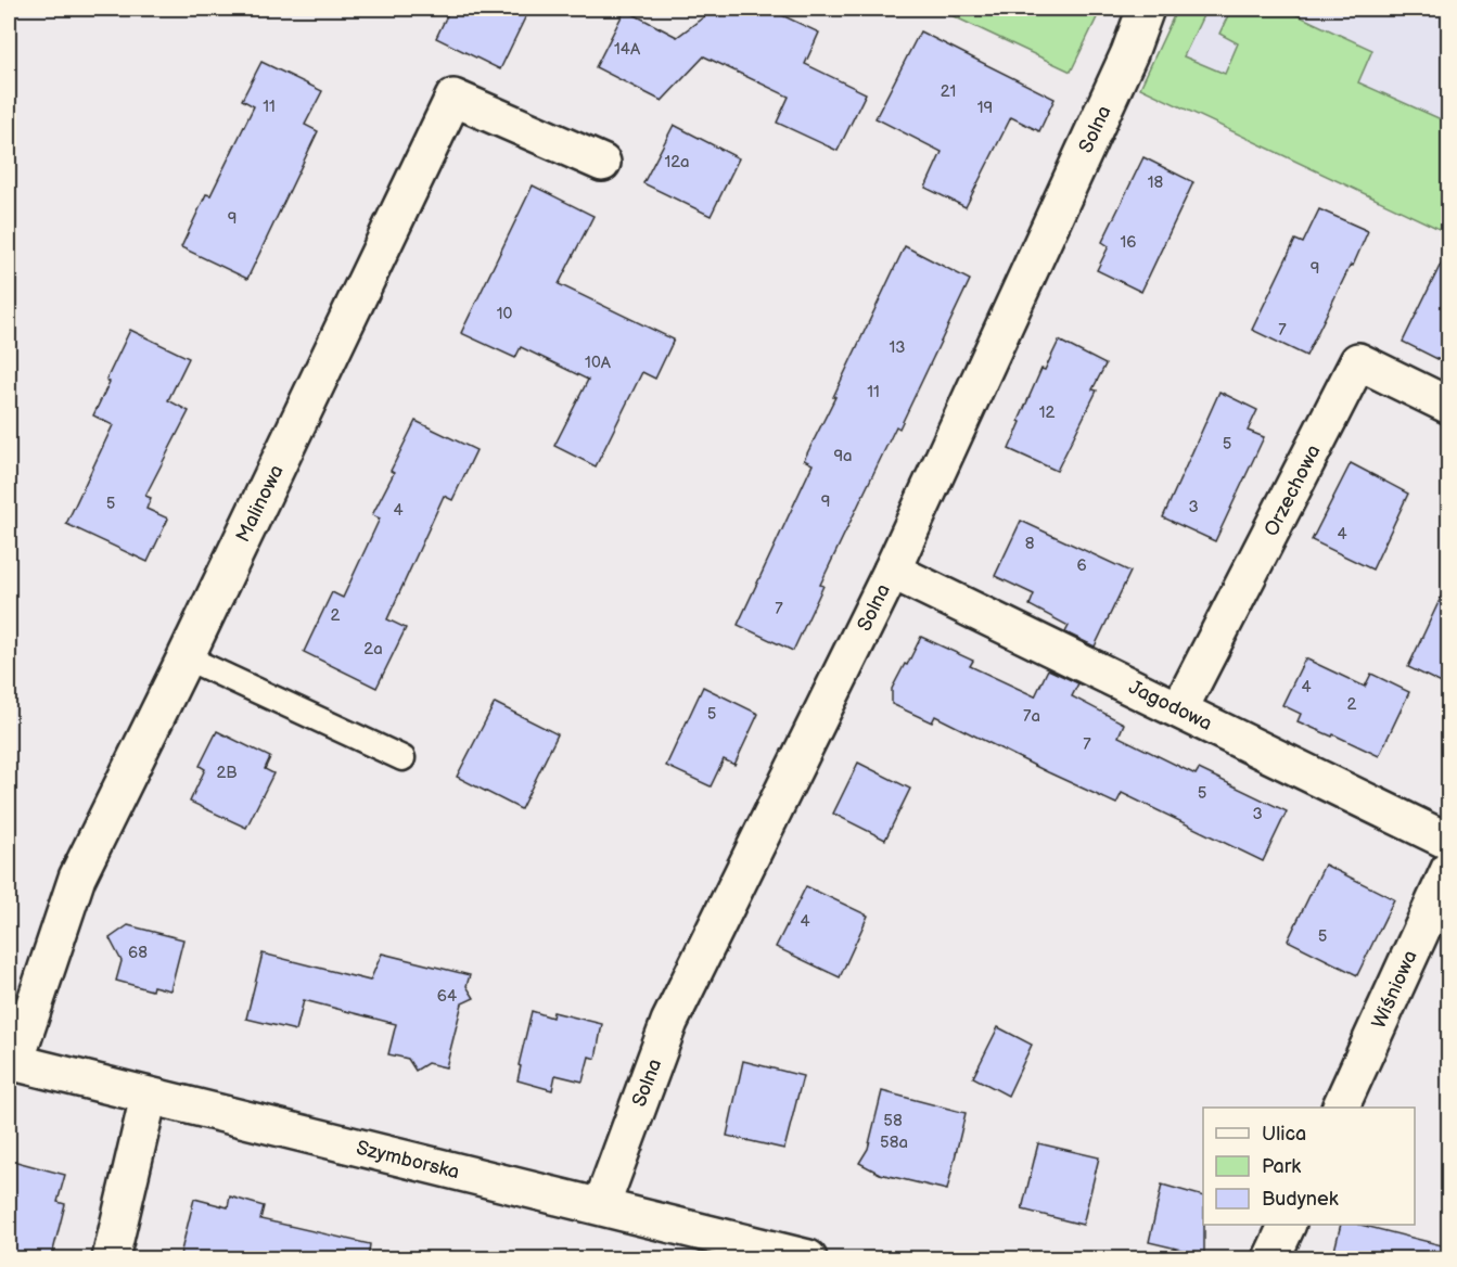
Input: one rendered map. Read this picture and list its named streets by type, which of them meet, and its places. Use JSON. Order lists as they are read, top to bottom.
{
  "streets": {
    "street": [
      "Solna",
      "Orzechowa",
      "Malinowa",
      "Jagodowa",
      "Wiśniowa",
      "Szymborska"
    ]
  },
  "crossings": [
    ["Solna", "Jagodowa"],
    ["Solna", "Szymborska"],
    ["Orzechowa", "Jagodowa"],
    ["Malinowa", "Szymborska"]
  ],
  "house_numbers": [
    "14A",
    "21",
    "11",
    "19",
    "12a",
    "18",
    "9",
    "16",
    "9",
    "10",
    "7",
    "13",
    "10A",
    "11",
    "12",
    "5",
    "9a",
    "9",
    "5",
    "3",
    "4",
    "4",
    "8",
    "6",
    "7",
    "2",
    "2a",
    "4",
    "2",
    "5",
    "7a",
    "7",
    "2B",
    "5",
    "3",
    "4",
    "5",
    "68",
    "64",
    "58",
    "58a"
  ],
  "legend": ["Ulica", "Park", "Budynek"]
}
